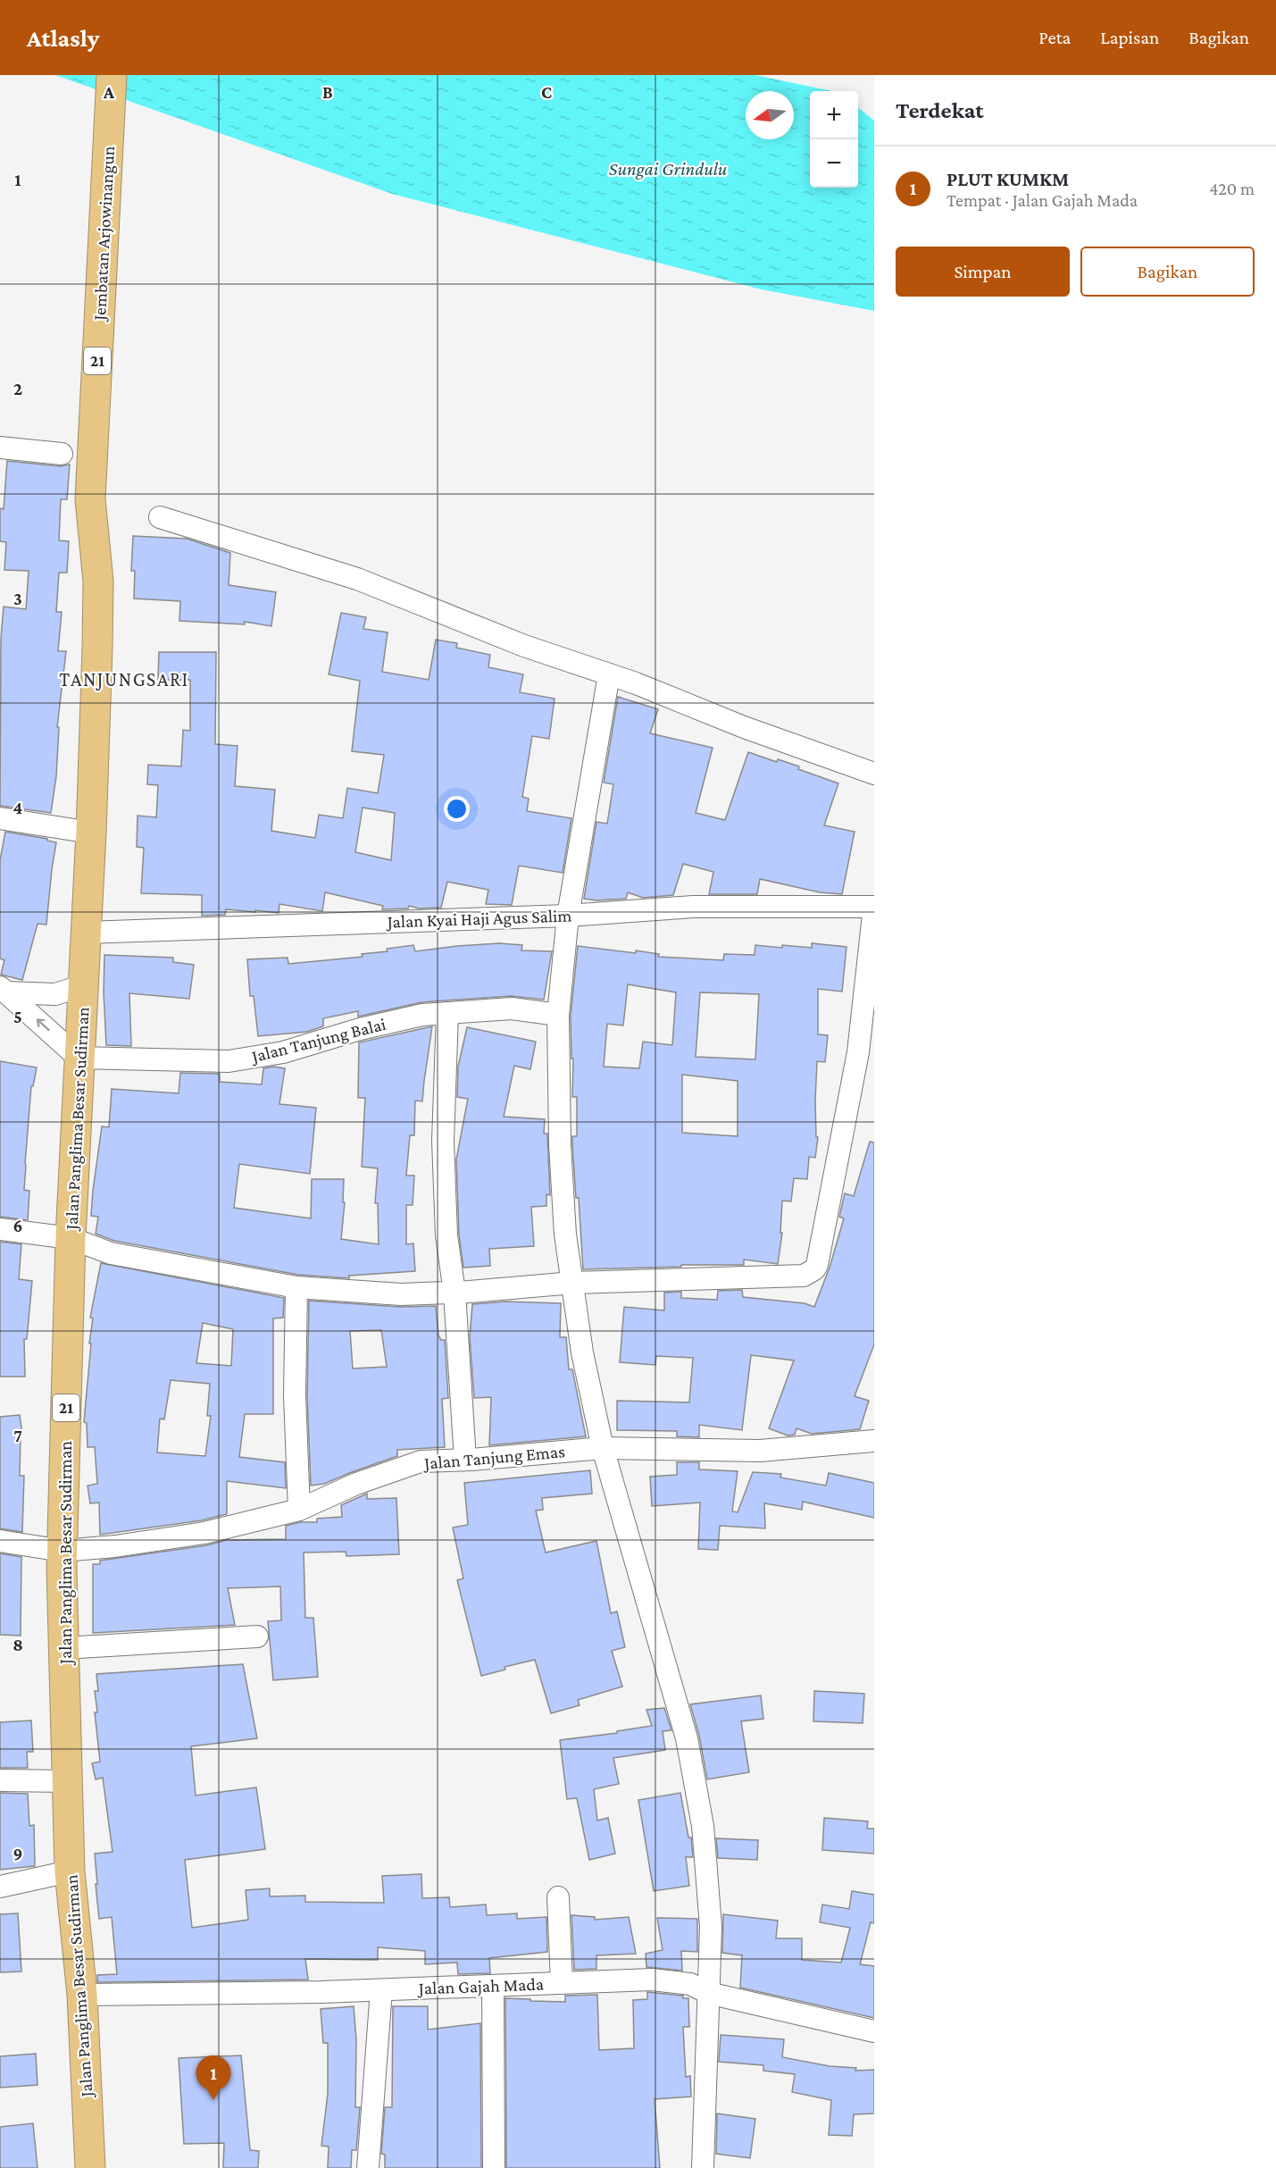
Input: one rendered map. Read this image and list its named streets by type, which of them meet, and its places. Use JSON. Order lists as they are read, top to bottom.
{
  "streets": {
    "highway": ["Jembatan Arjowinangun", "21", "Jalan Panglima Besar Sudirman"],
    "street": [
      "Jalan Kyai Haji Agus Salim",
      "Jalan Tanjung Balai",
      "Jalan Tanjung Emas",
      "Jalan Gajah Mada"
    ]
  },
  "crossings": [
    ["Jembatan Arjowinangun", "Jalan Panglima Besar Sudirman"],
    ["Jalan Kyai Haji Agus Salim", "Jalan Panglima Besar Sudirman"],
    ["Jalan Tanjung Balai", "Jalan Panglima Besar Sudirman"],
    ["Jalan Panglima Besar Sudirman", "Jalan Tanjung Emas"],
    ["Jalan Panglima Besar Sudirman", "Jalan Gajah Mada"]
  ],
  "districts": ["TANJUNGSARI"],
  "water": ["Sungai Grindulu"],
  "north": "left",
  "page": {
    "header": "Atlasly",
    "nav": ["Peta", "Lapisan", "Bagikan"],
    "heading": "Terdekat",
    "map_buttons": ["+", "−"],
    "list": [
      {
        "mark": "1",
        "name": "PLUT KUMKM",
        "note": "Tempat · Jalan Gajah Mada",
        "value": "420 m"
      }
    ],
    "buttons": ["Simpan", "Bagikan"],
    "pins": "1"
  },
  "grid": {
    "columns": ["A", "B", "C"],
    "rows": [
      "1",
      "2",
      "3",
      "4",
      "5",
      "6",
      "7",
      "8",
      "9"
    ]
  }
}
